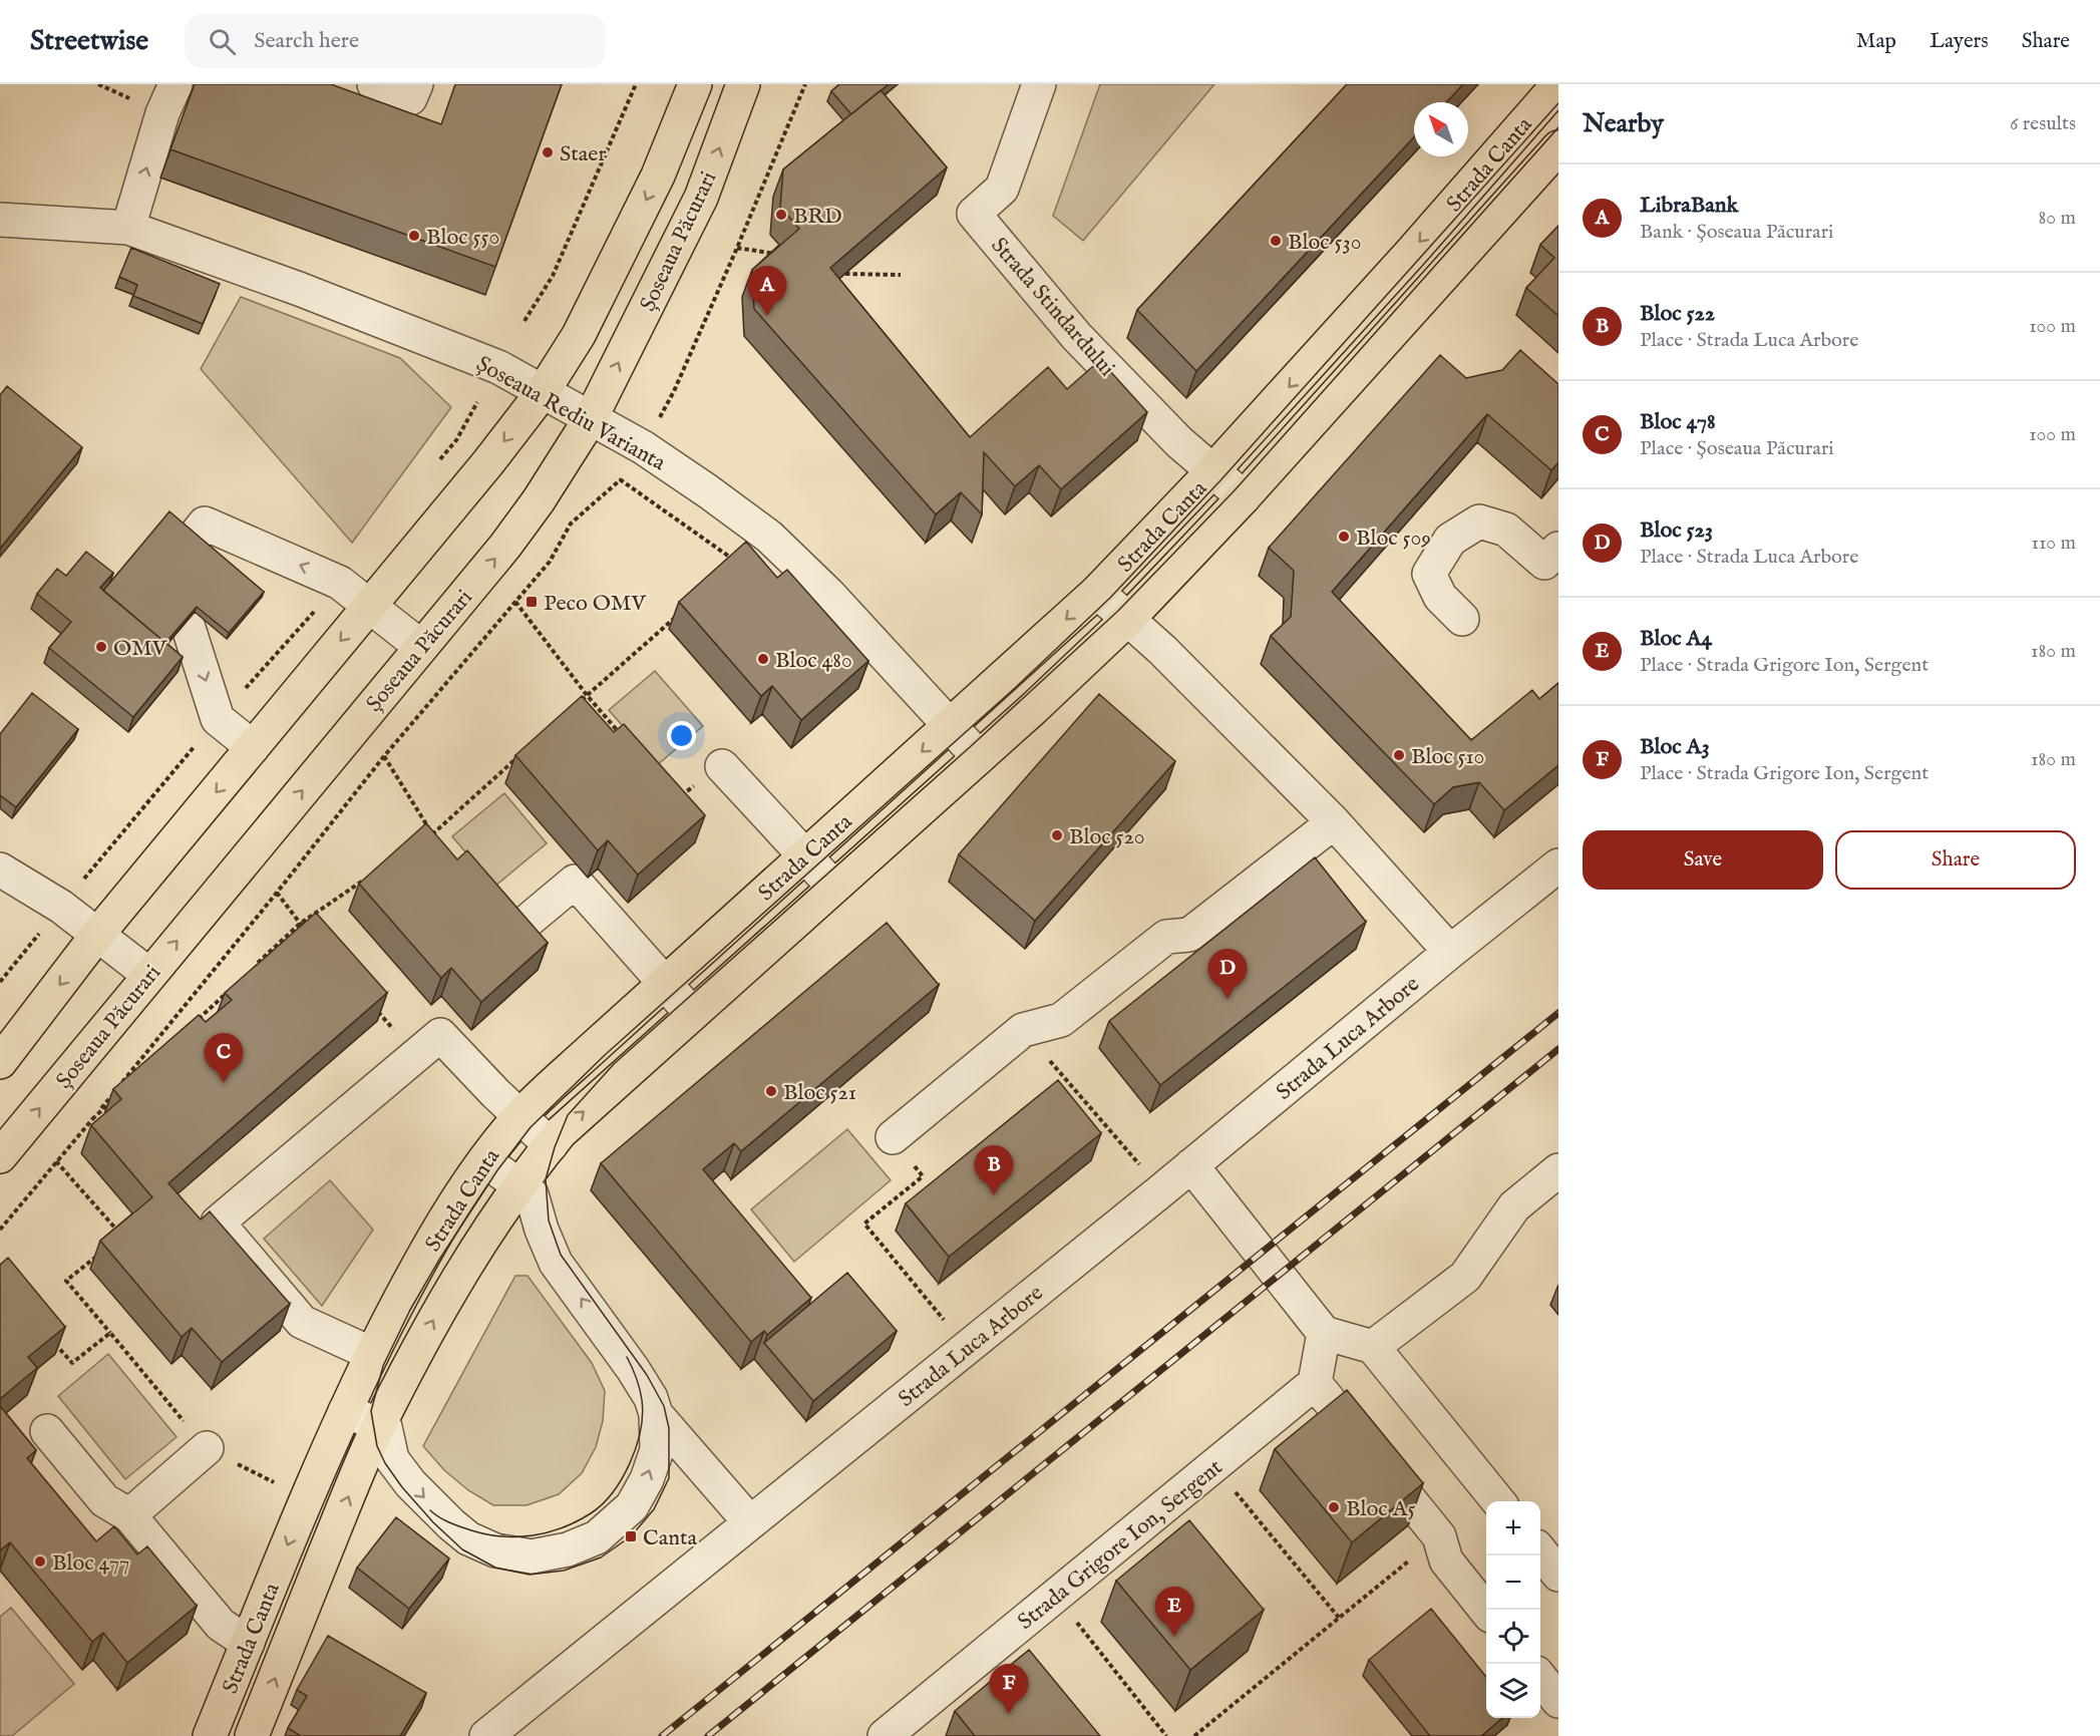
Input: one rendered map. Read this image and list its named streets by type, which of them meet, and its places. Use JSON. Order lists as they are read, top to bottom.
{
  "streets": {
    "main road": ["Strada Canta", "Șoseaua Păcurari"],
    "street": [
      "Strada Stindardului",
      "Șoseaua Rediu Varianta",
      "Strada Luca Arbore",
      "Strada Grigore Ion, Sergent"
    ]
  },
  "crossings": [
    ["Strada Canta", "Strada Stindardului"],
    ["Strada Canta", "Șoseaua Rediu Varianta"],
    ["Șoseaua Păcurari", "Șoseaua Rediu Varianta"]
  ],
  "places": {
    "other": [
      "Staer",
      "BRD",
      "Bloc 550",
      "Bloc 530",
      "Bloc 509",
      "OMV",
      "Bloc 480",
      "Bloc 510",
      "Bloc 520",
      "Bloc 521",
      "Bloc A5",
      "Bloc 477"
    ],
    "transit": ["Peco OMV", "Canta"]
  },
  "north": "top left",
  "page": {
    "header": "Streetwise",
    "search": "Search here",
    "nav": ["Map", "Layers", "Share"],
    "heading": ["Nearby", "6 results"],
    "list": [
      {
        "mark": "A",
        "name": "LibraBank",
        "note": "Bank · Șoseaua Păcurari",
        "value": "80 m"
      },
      {
        "mark": "B",
        "name": "Bloc 522",
        "note": "Place · Strada Luca Arbore",
        "value": "100 m"
      },
      {
        "mark": "C",
        "name": "Bloc 478",
        "note": "Place · Șoseaua Păcurari",
        "value": "100 m"
      },
      {
        "mark": "D",
        "name": "Bloc 523",
        "note": "Place · Strada Luca Arbore",
        "value": "110 m"
      },
      {
        "mark": "E",
        "name": "Bloc A4",
        "note": "Place · Strada Grigore Ion, Sergent",
        "value": "180 m"
      },
      {
        "mark": "F",
        "name": "Bloc A3",
        "note": "Place · Strada Grigore Ion, Sergent",
        "value": "180 m"
      }
    ],
    "pins": [
      "A",
      "D",
      "C",
      "B",
      "E",
      "F"
    ],
    "buttons": ["Save", "Share"],
    "map_buttons": ["+", "−"]
  }
}
